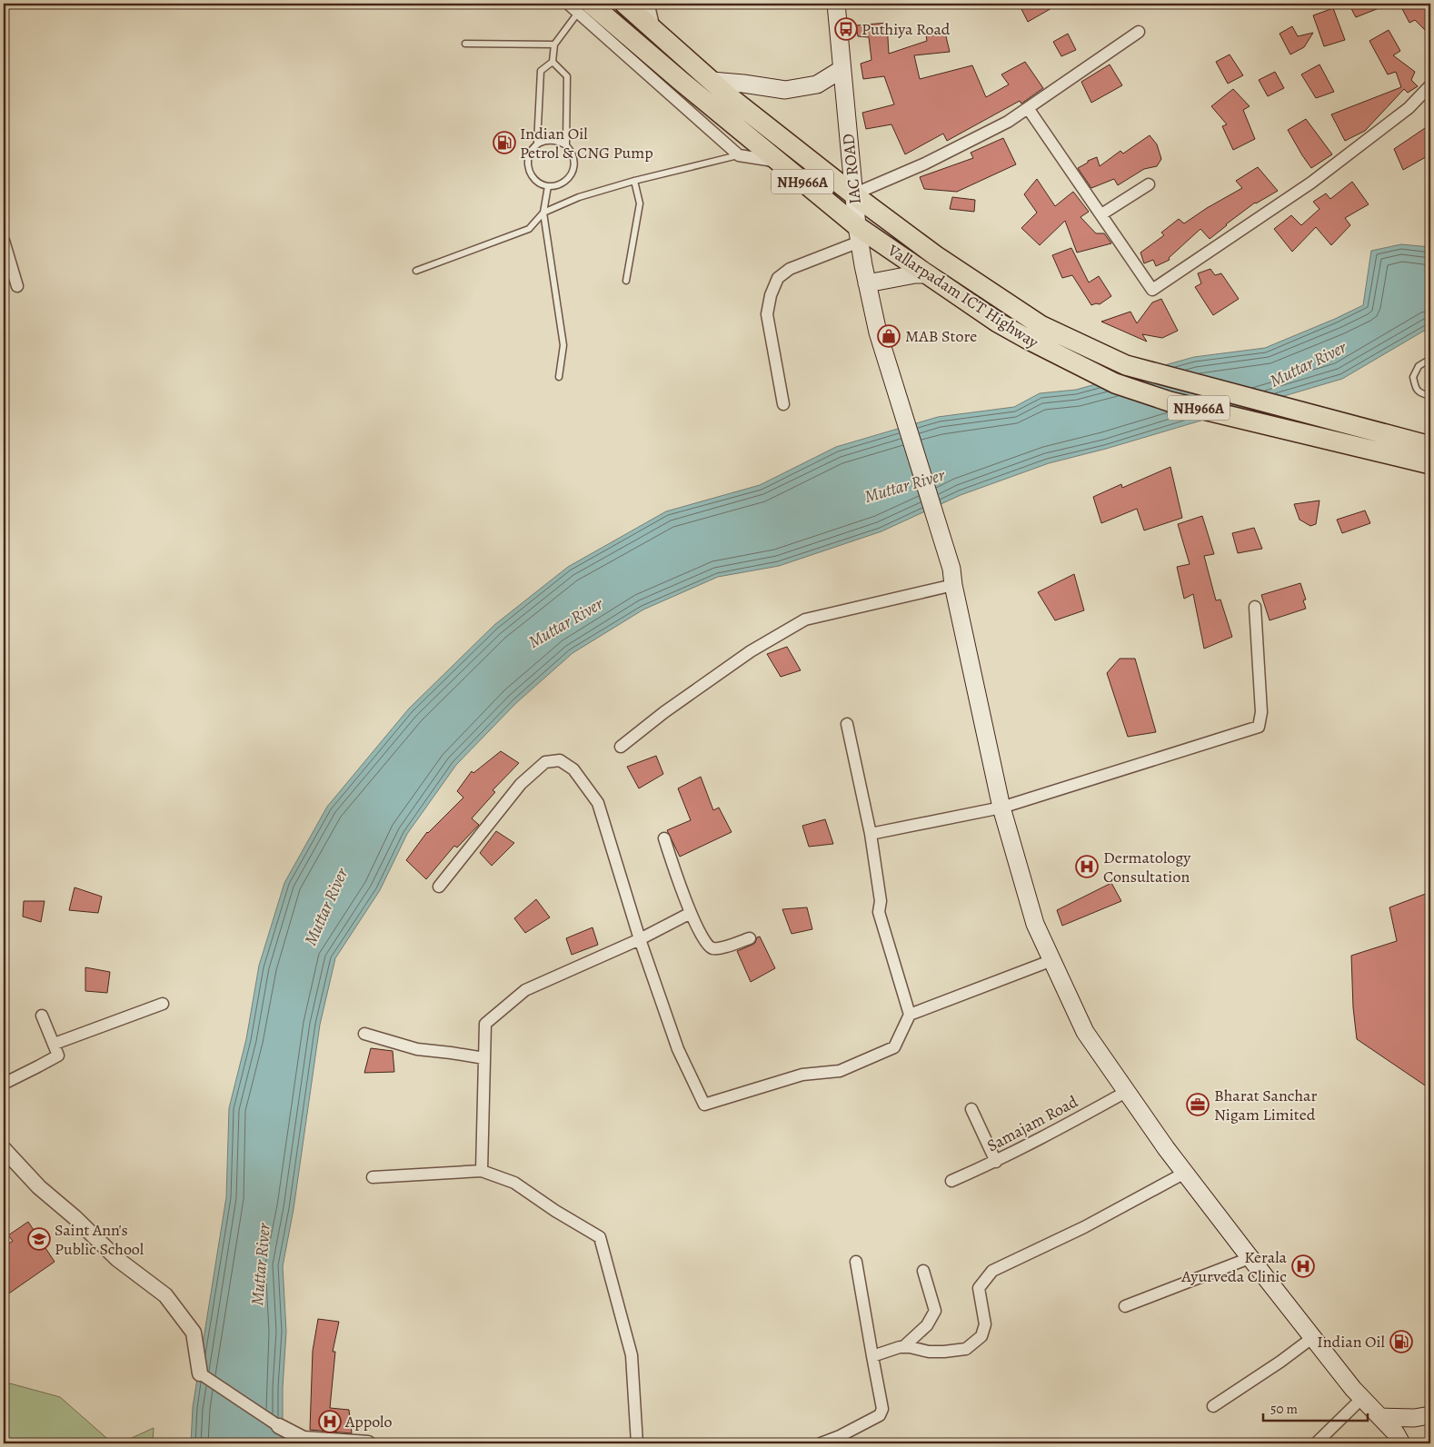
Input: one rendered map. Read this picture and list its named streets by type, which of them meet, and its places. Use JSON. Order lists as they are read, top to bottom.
{
  "streets": {
    "highway": ["NH966A", "Vallarpadam ICT Highway"],
    "main road": ["IAC ROAD"],
    "street": ["Samajam Road"]
  },
  "crossings": [
    ["IAC ROAD", "Vallarpadam ICT Highway"],
    ["IAC ROAD", "Samajam Road"]
  ],
  "water": ["Muttar River"],
  "places": {
    "bus stop": ["Puthiya Road"],
    "fuel station": ["Indian Oil Petrol & CNG Pump", "Indian Oil"],
    "shop": ["MAB Store"],
    "hospital": ["Dermatology Consultation", "Kerala Ayurveda Clinic", "Appolo"],
    "office": ["Bharat Sanchar Nigam Limited"],
    "school or university": ["Saint Ann's Public School"]
  },
  "scale_bar": "50 m"
}
